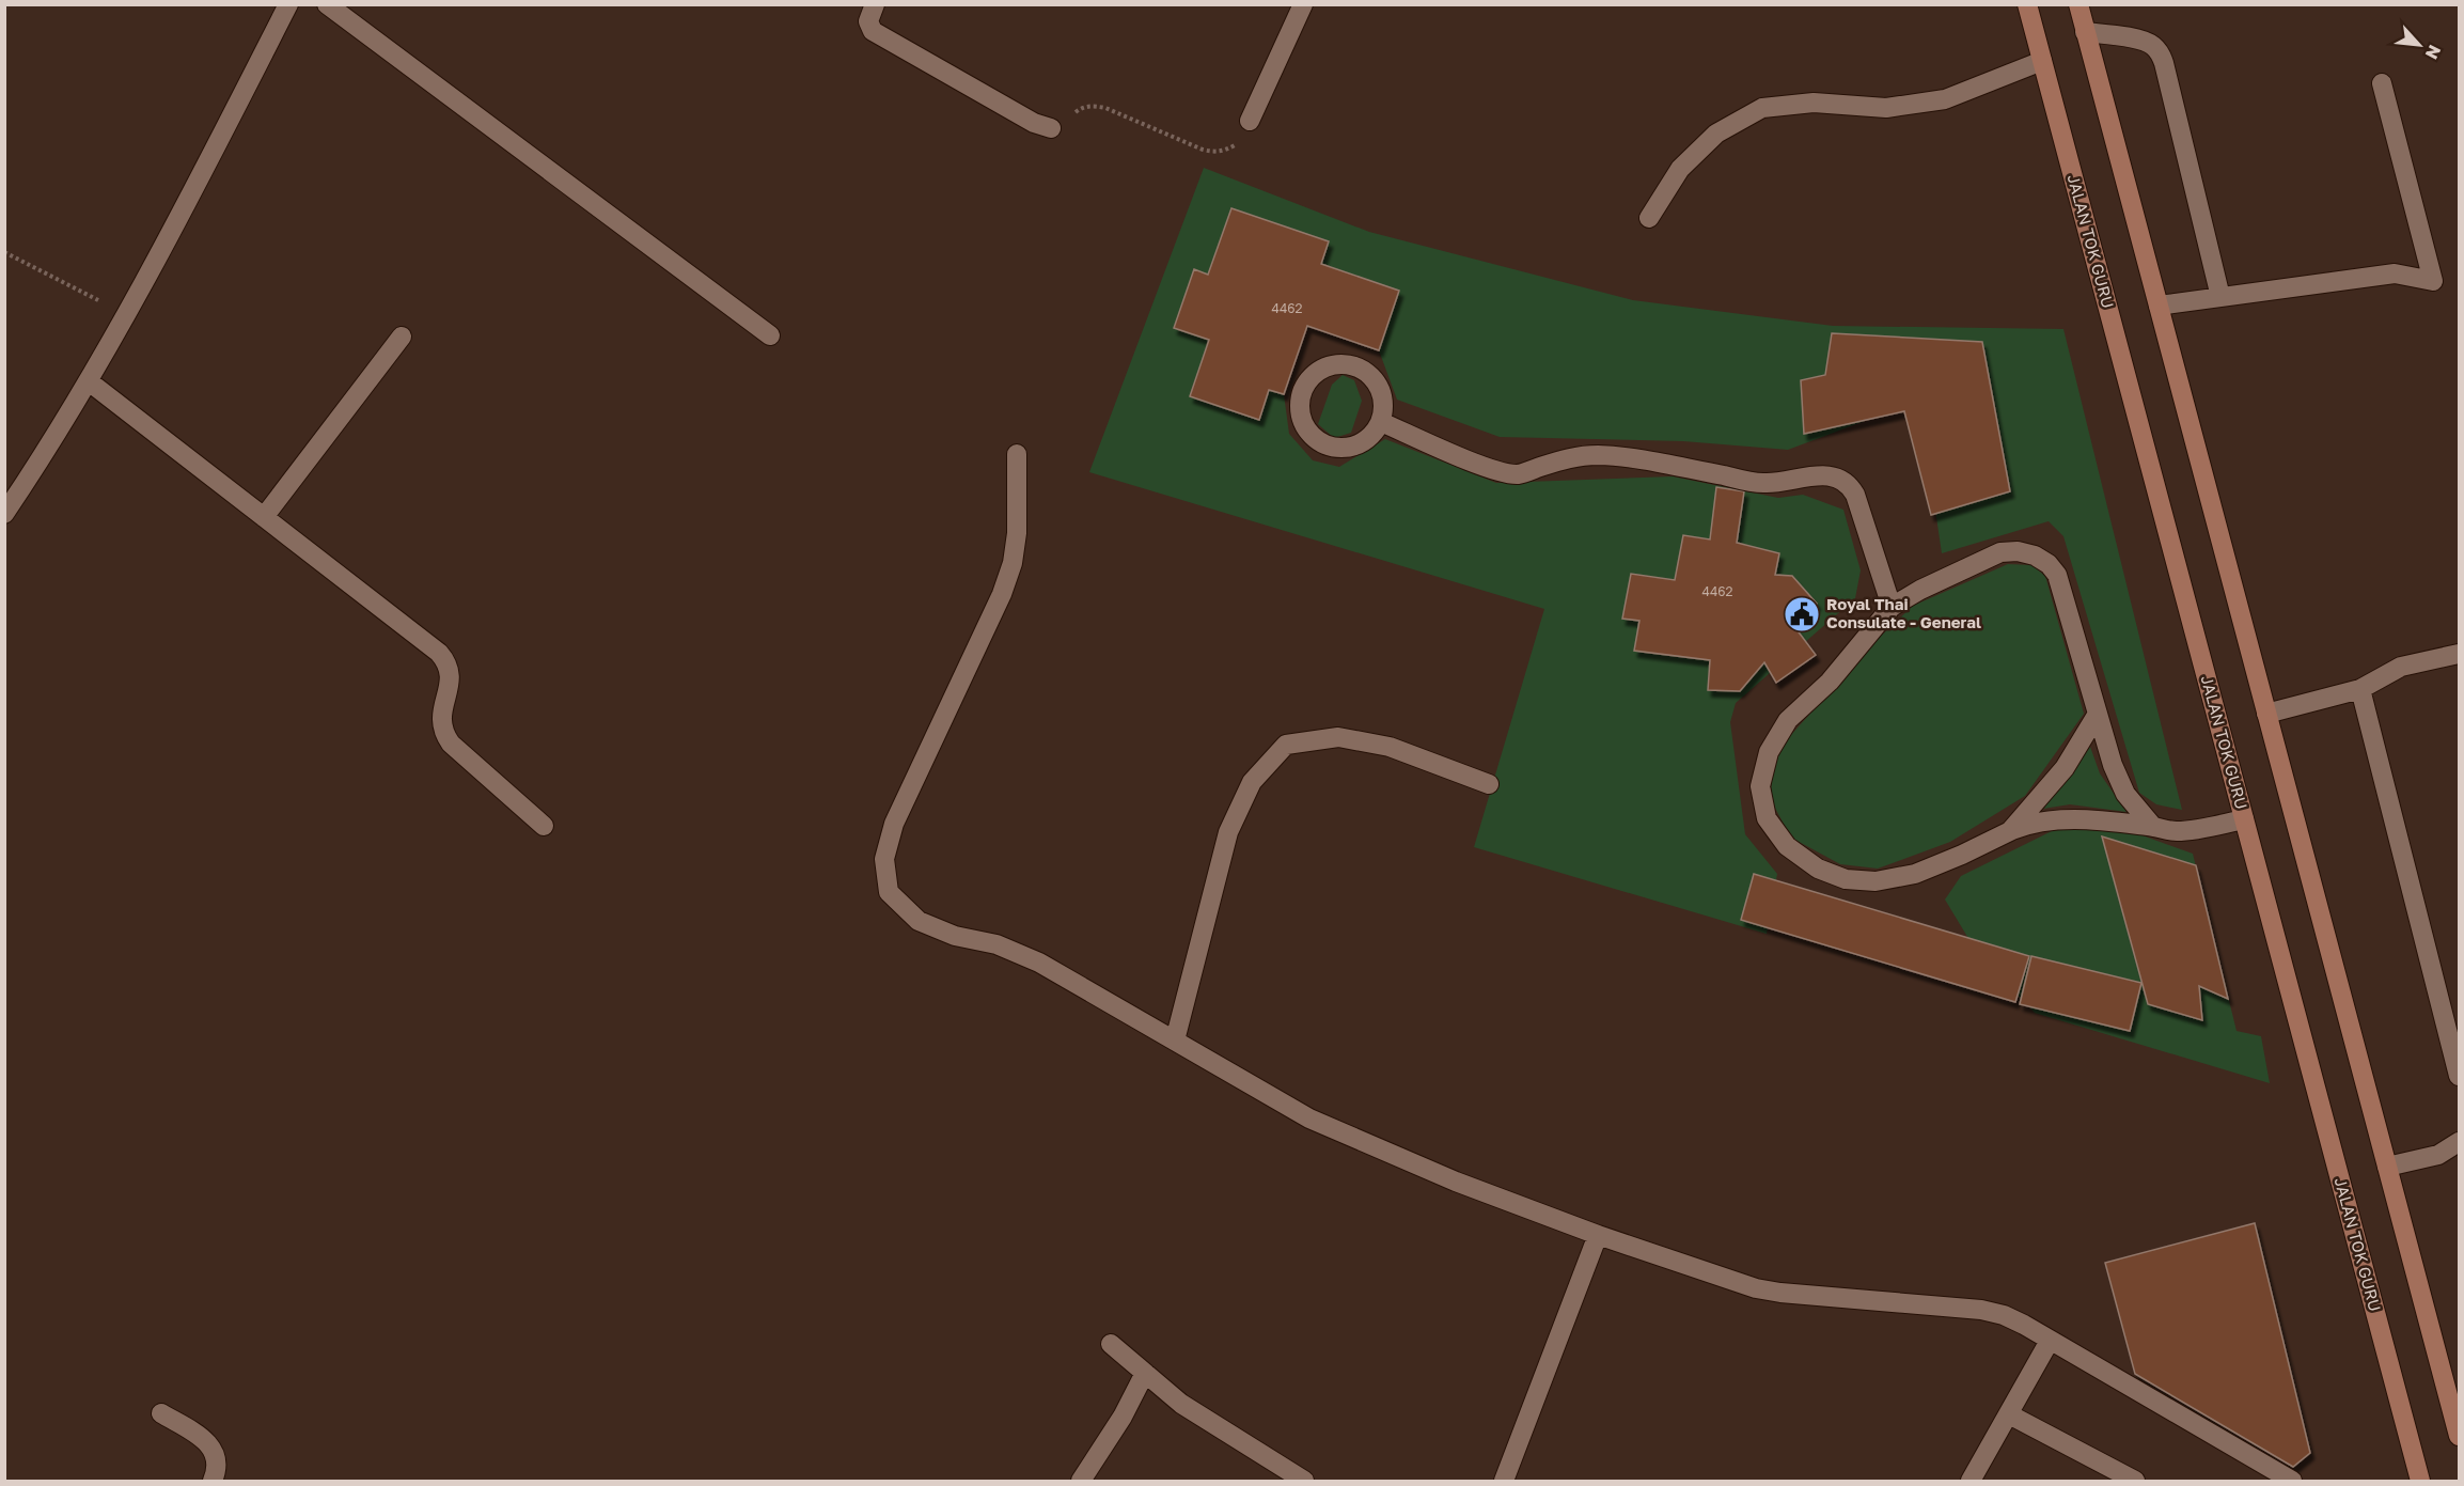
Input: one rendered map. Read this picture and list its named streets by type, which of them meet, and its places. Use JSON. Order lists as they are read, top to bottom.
{
  "streets": {
    "main road": ["JALAN TOK GURU"]
  },
  "places": {
    "public building": ["Royal Thai Consulate - General"]
  },
  "house_numbers": ["4462", "4462"],
  "north": "bottom right"
}
